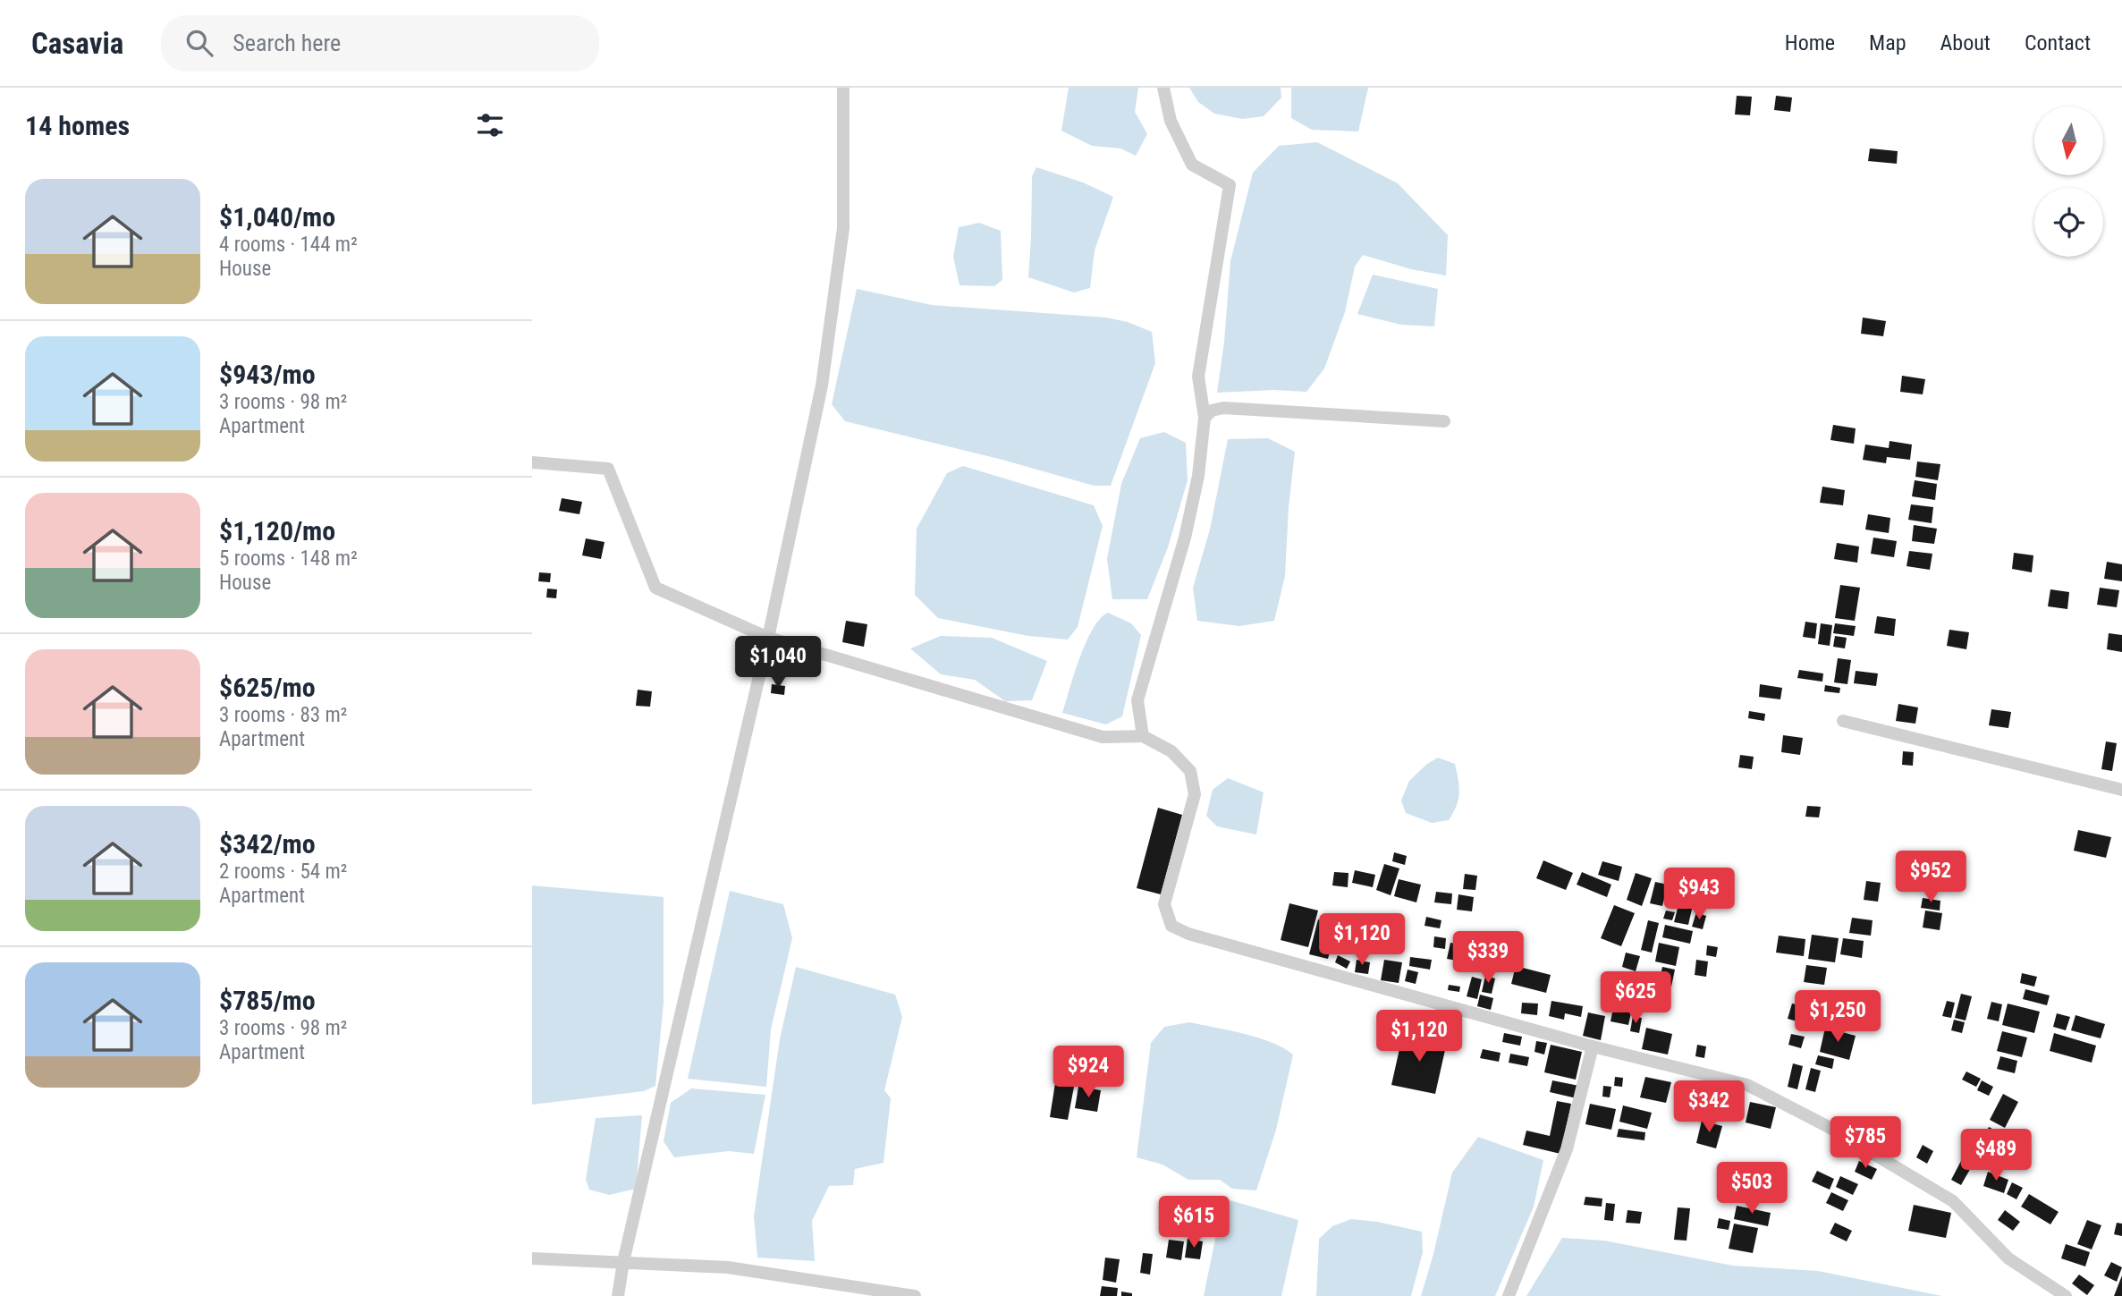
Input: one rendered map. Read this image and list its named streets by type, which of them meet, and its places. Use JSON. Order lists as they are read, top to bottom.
{
  "north": "bottom",
  "page": {
    "header": "Casavia",
    "search": "Search here",
    "nav": [
      "Home",
      "Map",
      "About",
      "Contact"
    ],
    "heading": "14 homes",
    "list": [
      {
        "name": "$1,040/mo",
        "note": "4 rooms · 144 m² · House"
      },
      {
        "name": "$943/mo",
        "note": "3 rooms · 98 m² · Apartment"
      },
      {
        "name": "$1,120/mo",
        "note": "5 rooms · 148 m² · House"
      },
      {
        "name": "$625/mo",
        "note": "3 rooms · 83 m² · Apartment"
      },
      {
        "name": "$342/mo",
        "note": "2 rooms · 54 m² · Apartment"
      },
      {
        "name": "$785/mo",
        "note": "3 rooms · 98 m² · Apartment"
      }
    ],
    "price": [
      "$1,040",
      "$952",
      "$943",
      "$1,120",
      "$339",
      "$625",
      "$1,250",
      "$1,120",
      "$924",
      "$342",
      "$785",
      "$489",
      "$503",
      "$615"
    ]
  }
}
